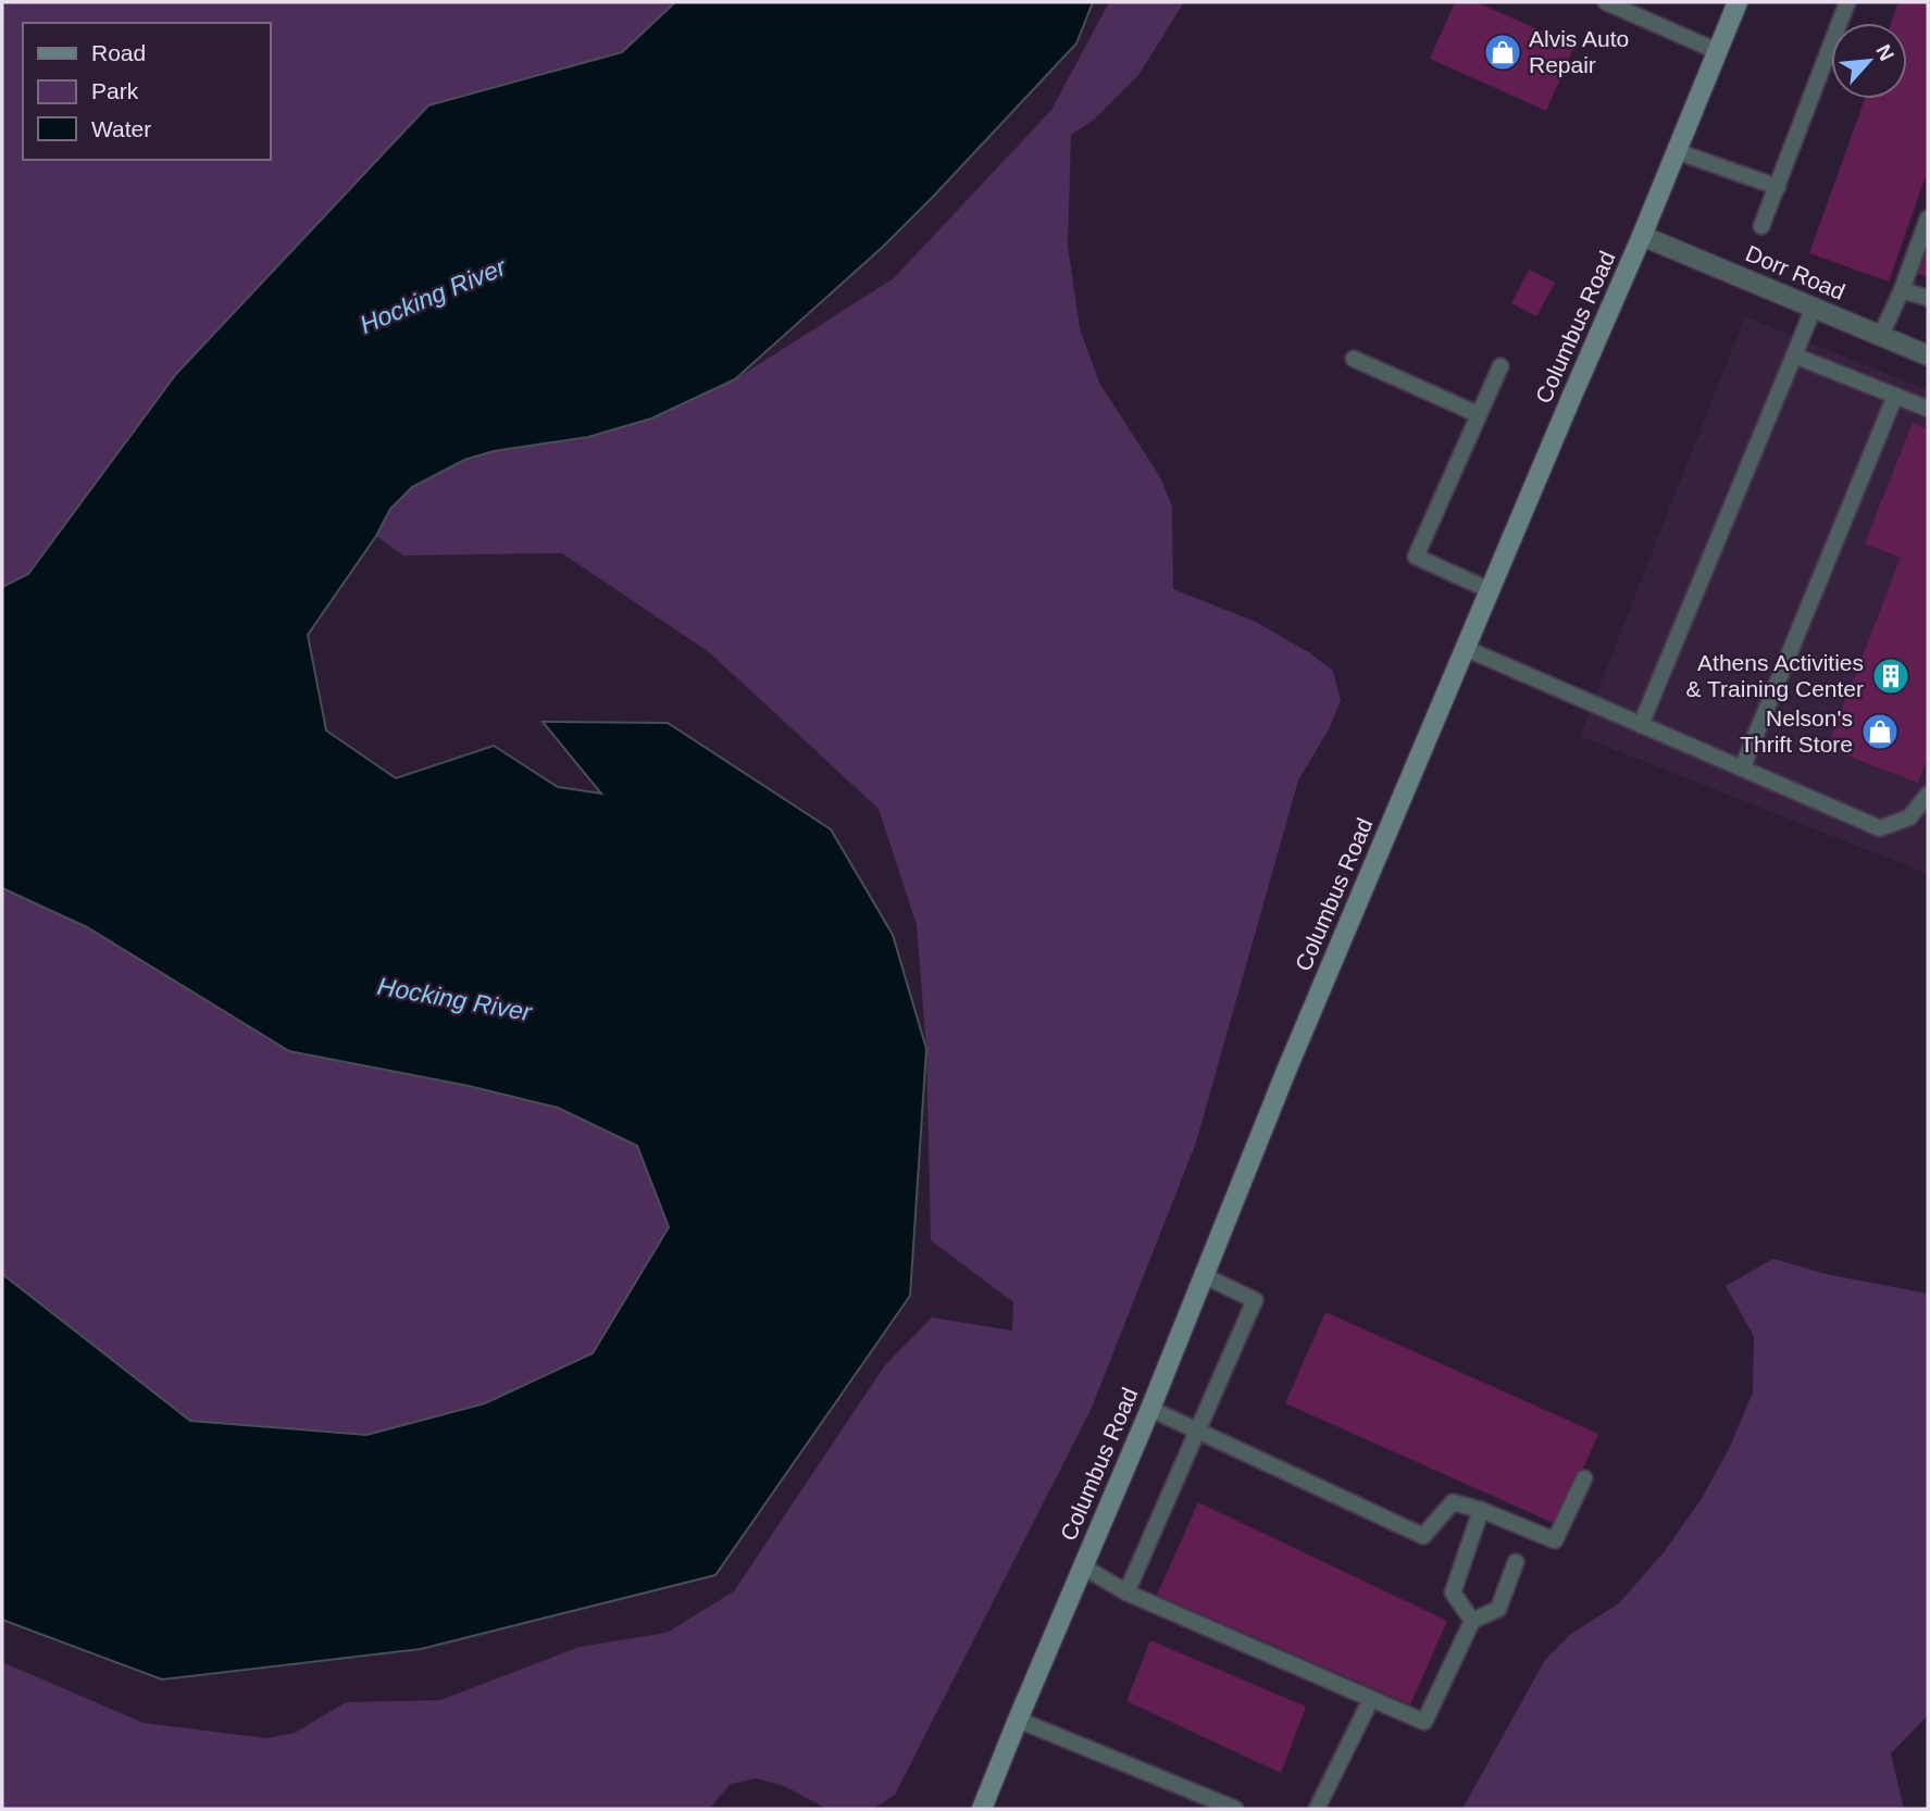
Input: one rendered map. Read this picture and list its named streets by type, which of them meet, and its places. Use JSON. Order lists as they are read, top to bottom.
{
  "streets": {
    "main road": ["Columbus Road"],
    "street": ["Dorr Road"]
  },
  "crossings": [
    ["Dorr Road", "Columbus Road"]
  ],
  "water": ["Hocking River"],
  "places": {
    "shop": ["Alvis Auto Repair", "Nelson's Thrift Store"],
    "building": ["Athens Activities & Training Center"]
  },
  "legend": ["Road", "Park", "Water"],
  "north": "top right"
}
